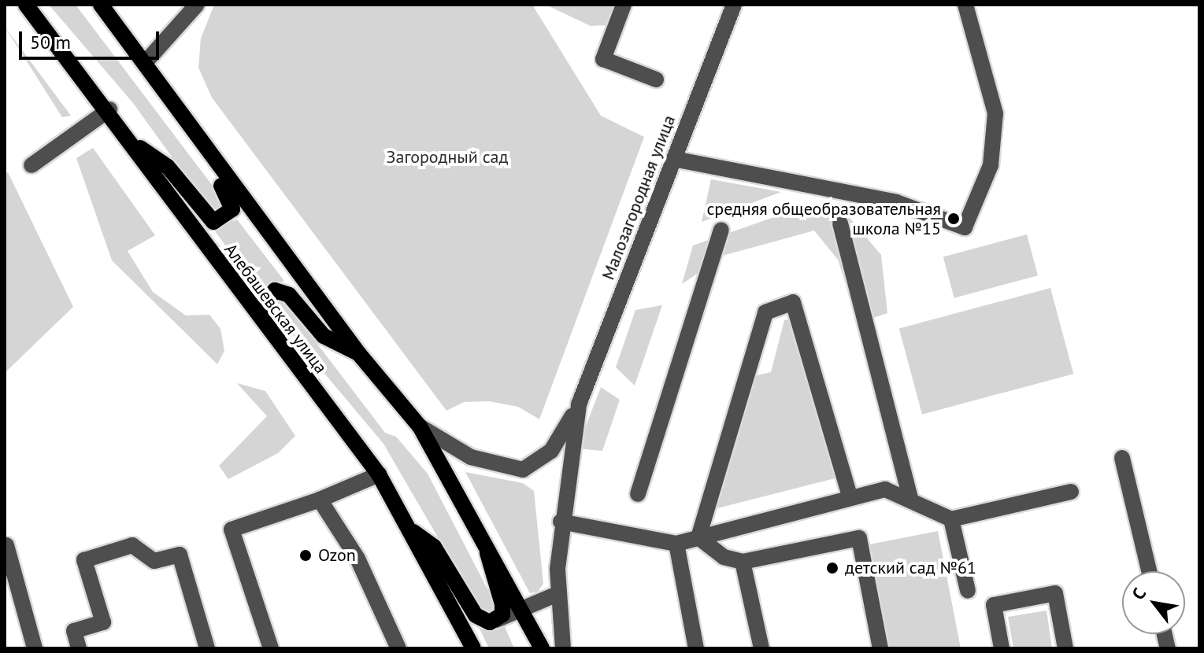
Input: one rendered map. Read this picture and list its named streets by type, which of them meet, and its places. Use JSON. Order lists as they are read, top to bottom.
{
  "streets": {
    "main road": ["Алебашевская улица"],
    "street": ["Малозагородная улица"]
  },
  "parks": ["Загородный сад"],
  "places": ["средняя общеобразовательная школа №15", "Ozon", "детский сад №61"],
  "scale_bar": "50 m",
  "north": "top left"
}
